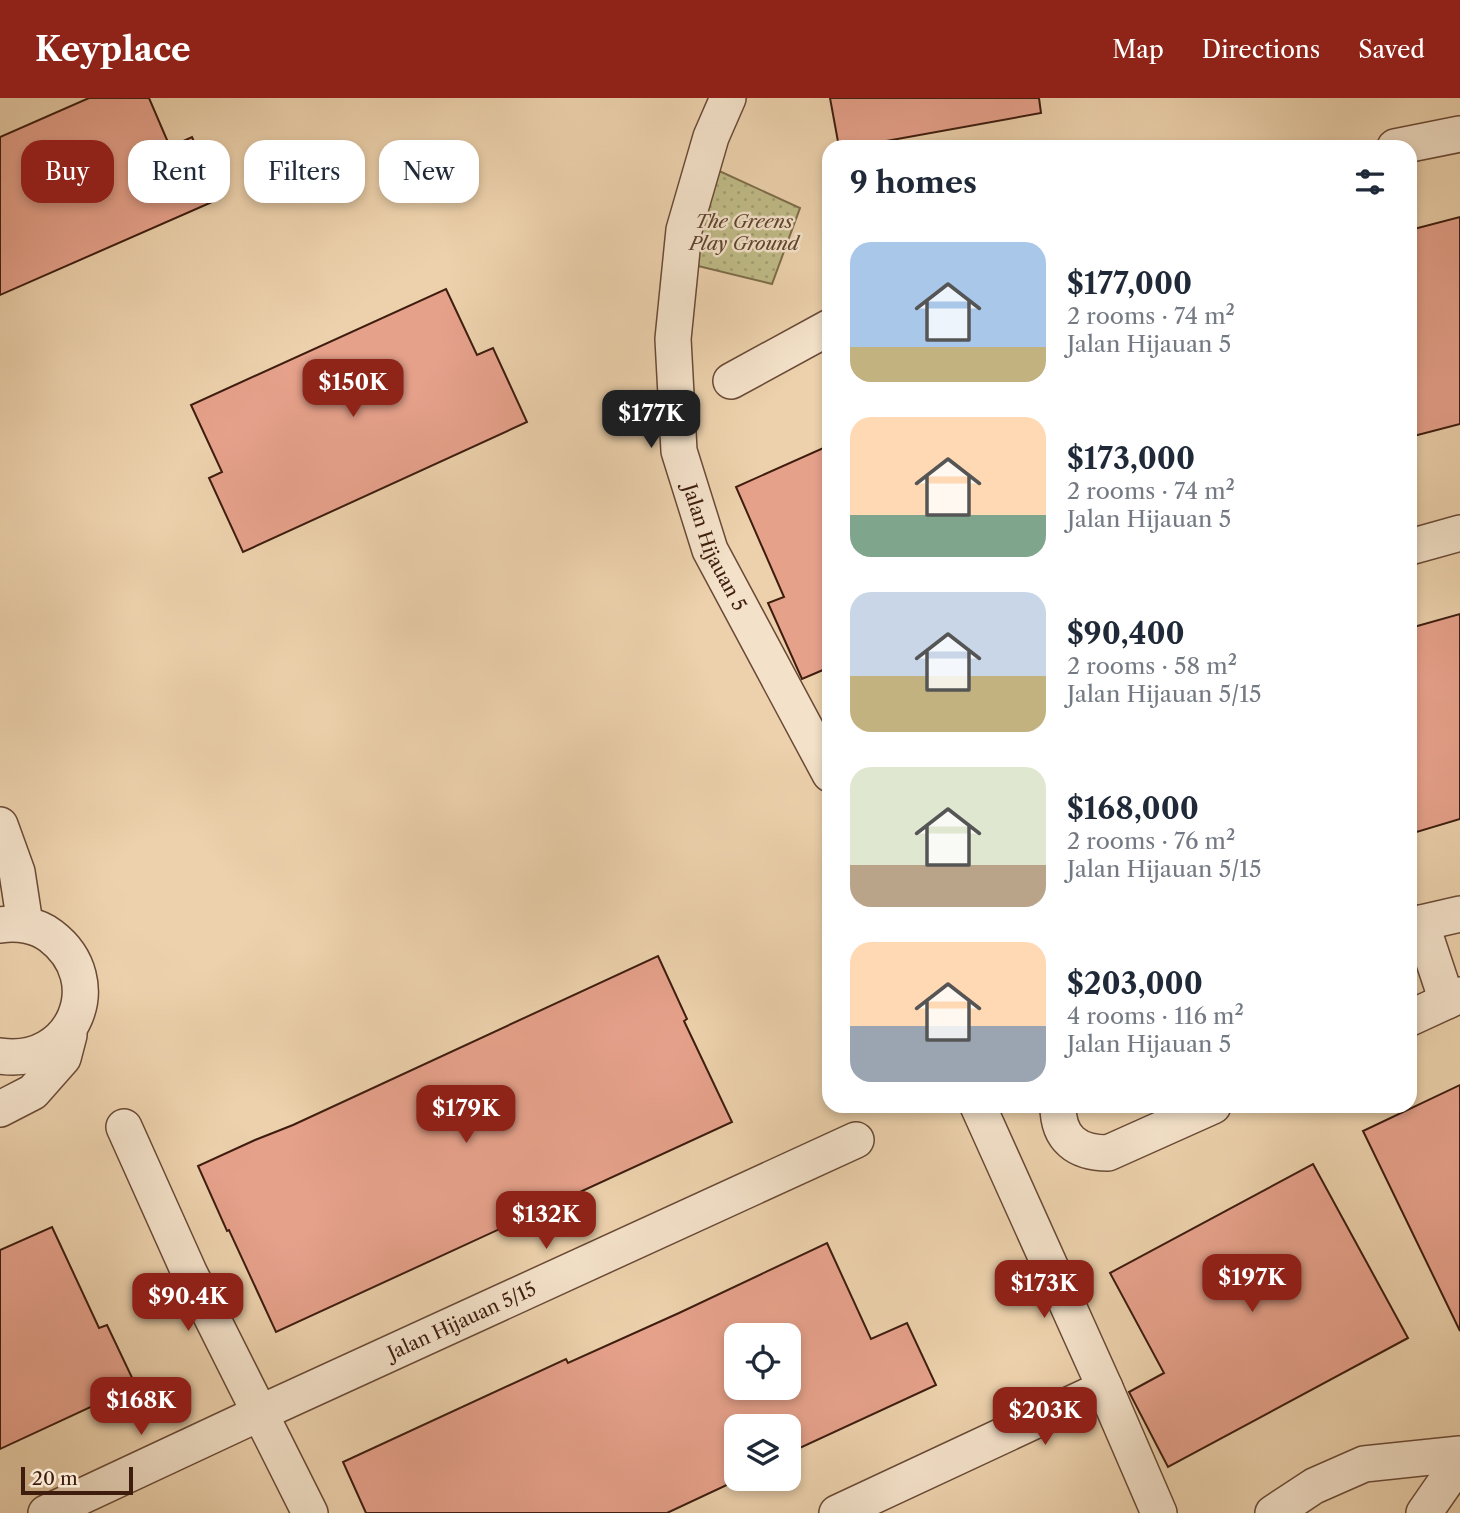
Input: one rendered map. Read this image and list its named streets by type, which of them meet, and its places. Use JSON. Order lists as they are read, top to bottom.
{
  "streets": {
    "street": ["Jalan Hijauan 5", "Jalan Hijauan 5/15"]
  },
  "parks": ["The Greens Play Ground"],
  "scale_bar": "20 m",
  "page": {
    "header": "Keyplace",
    "nav": ["Map", "Directions", "Saved"],
    "chip": [
      "Buy",
      "Rent",
      "Filters",
      "New"
    ],
    "heading": "9 homes",
    "list": [
      {
        "name": "$177,000",
        "note": "2 rooms · 74 m² · Jalan Hijauan 5"
      },
      {
        "name": "$173,000",
        "note": "2 rooms · 74 m² · Jalan Hijauan 5"
      },
      {
        "name": "$90,400",
        "note": "2 rooms · 58 m² · Jalan Hijauan 5/15"
      },
      {
        "name": "$168,000",
        "note": "2 rooms · 76 m² · Jalan Hijauan 5/15"
      },
      {
        "name": "$203,000",
        "note": "4 rooms · 116 m² · Jalan Hijauan 5"
      }
    ],
    "price": [
      "$150K",
      "$177K",
      "$179K",
      "$132K",
      "$197K",
      "$173K",
      "$90.4K",
      "$168K",
      "$203K"
    ],
    "scale": "20 m"
  }
}
